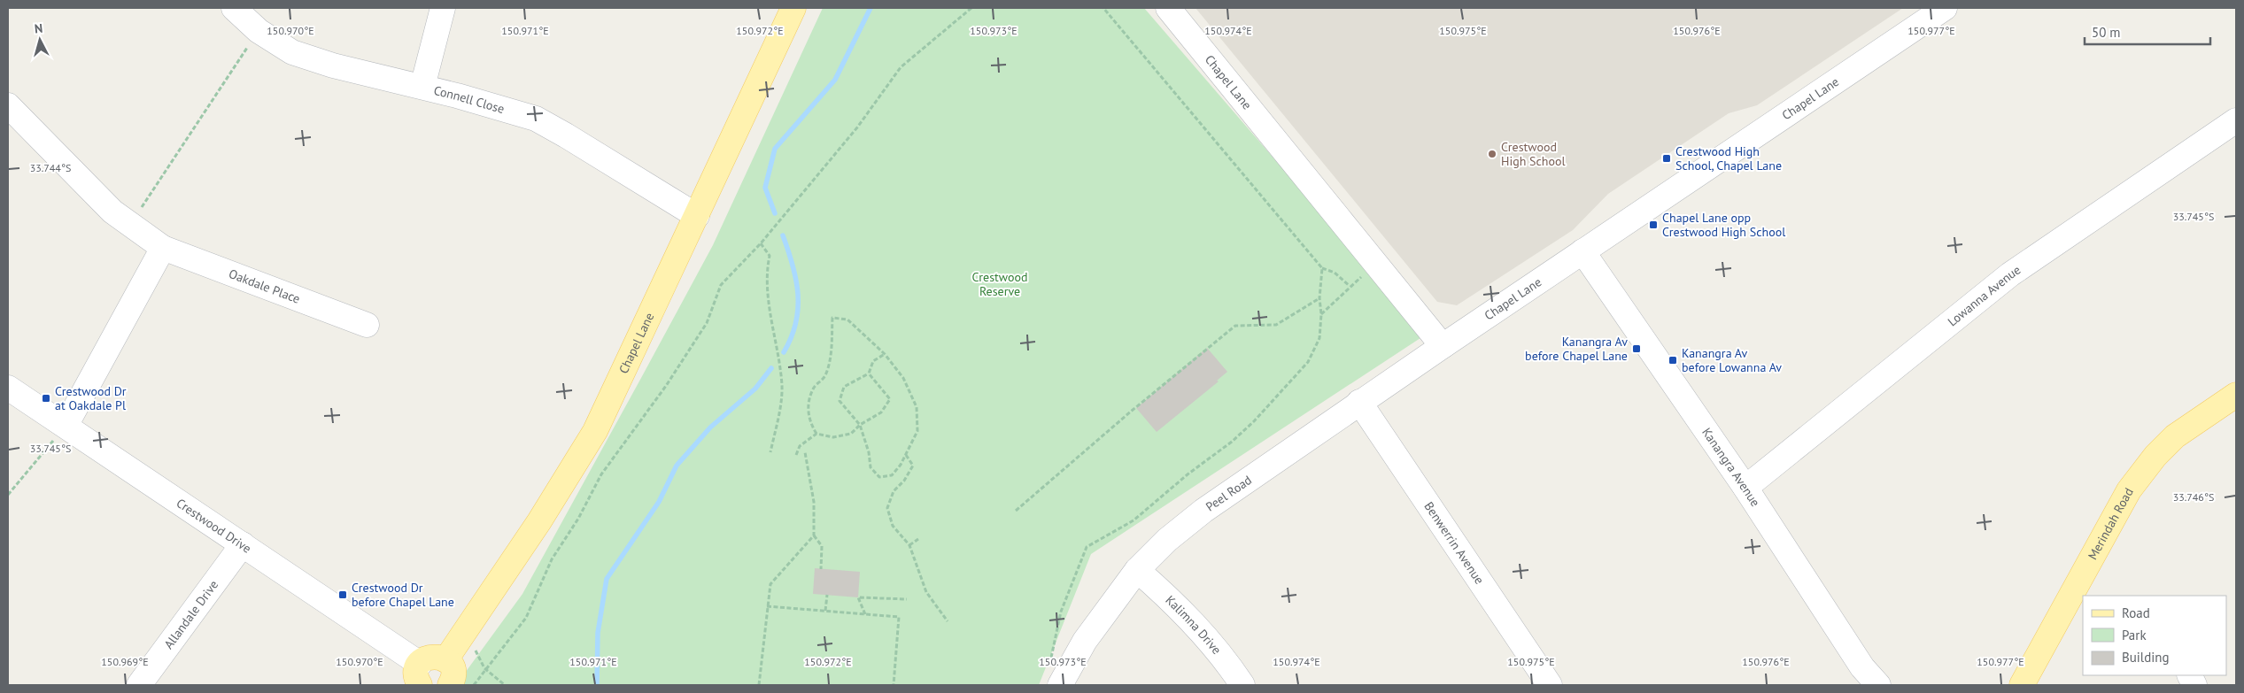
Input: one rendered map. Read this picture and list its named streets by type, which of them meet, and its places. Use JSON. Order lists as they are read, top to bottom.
{
  "streets": {
    "main road": ["Chapel Lane", "Merindah Road"],
    "street": [
      "Connell Close",
      "Oakdale Place",
      "Lowanna Avenue",
      "Kanangra Avenue",
      "Peel Road",
      "Crestwood Drive",
      "Benwerrin Avenue",
      "Allandale Drive",
      "Kalimna Drive"
    ]
  },
  "crossings": [
    ["Chapel Lane", "Connell Close"],
    ["Chapel Lane", "Kanangra Avenue"],
    ["Chapel Lane", "Peel Road"],
    ["Lowanna Avenue", "Kanangra Avenue"],
    ["Peel Road", "Benwerrin Avenue"],
    ["Peel Road", "Kalimna Drive"],
    ["Crestwood Drive", "Allandale Drive"]
  ],
  "parks": ["Crestwood Reserve"],
  "places": {
    "other": ["Crestwood High School"],
    "transit": [
      "Crestwood High School, Chapel Lane",
      "Chapel Lane opp Crestwood High School",
      "Kanangra Av before Chapel Lane",
      "Kanangra Av before Lowanna Av",
      "Crestwood Dr at Oakdale Pl",
      "Crestwood Dr before Chapel Lane"
    ]
  },
  "legend": ["Road", "Park", "Building"],
  "scale_bar": "50 m",
  "north": "top",
  "coordinates": [
    "150.970°E",
    "150.971°E",
    "150.972°E",
    "150.973°E",
    "150.974°E",
    "150.975°E",
    "150.976°E",
    "150.977°E",
    "33.744°S",
    "33.745°S",
    "33.746°S",
    "150.969°E"
  ]
}
